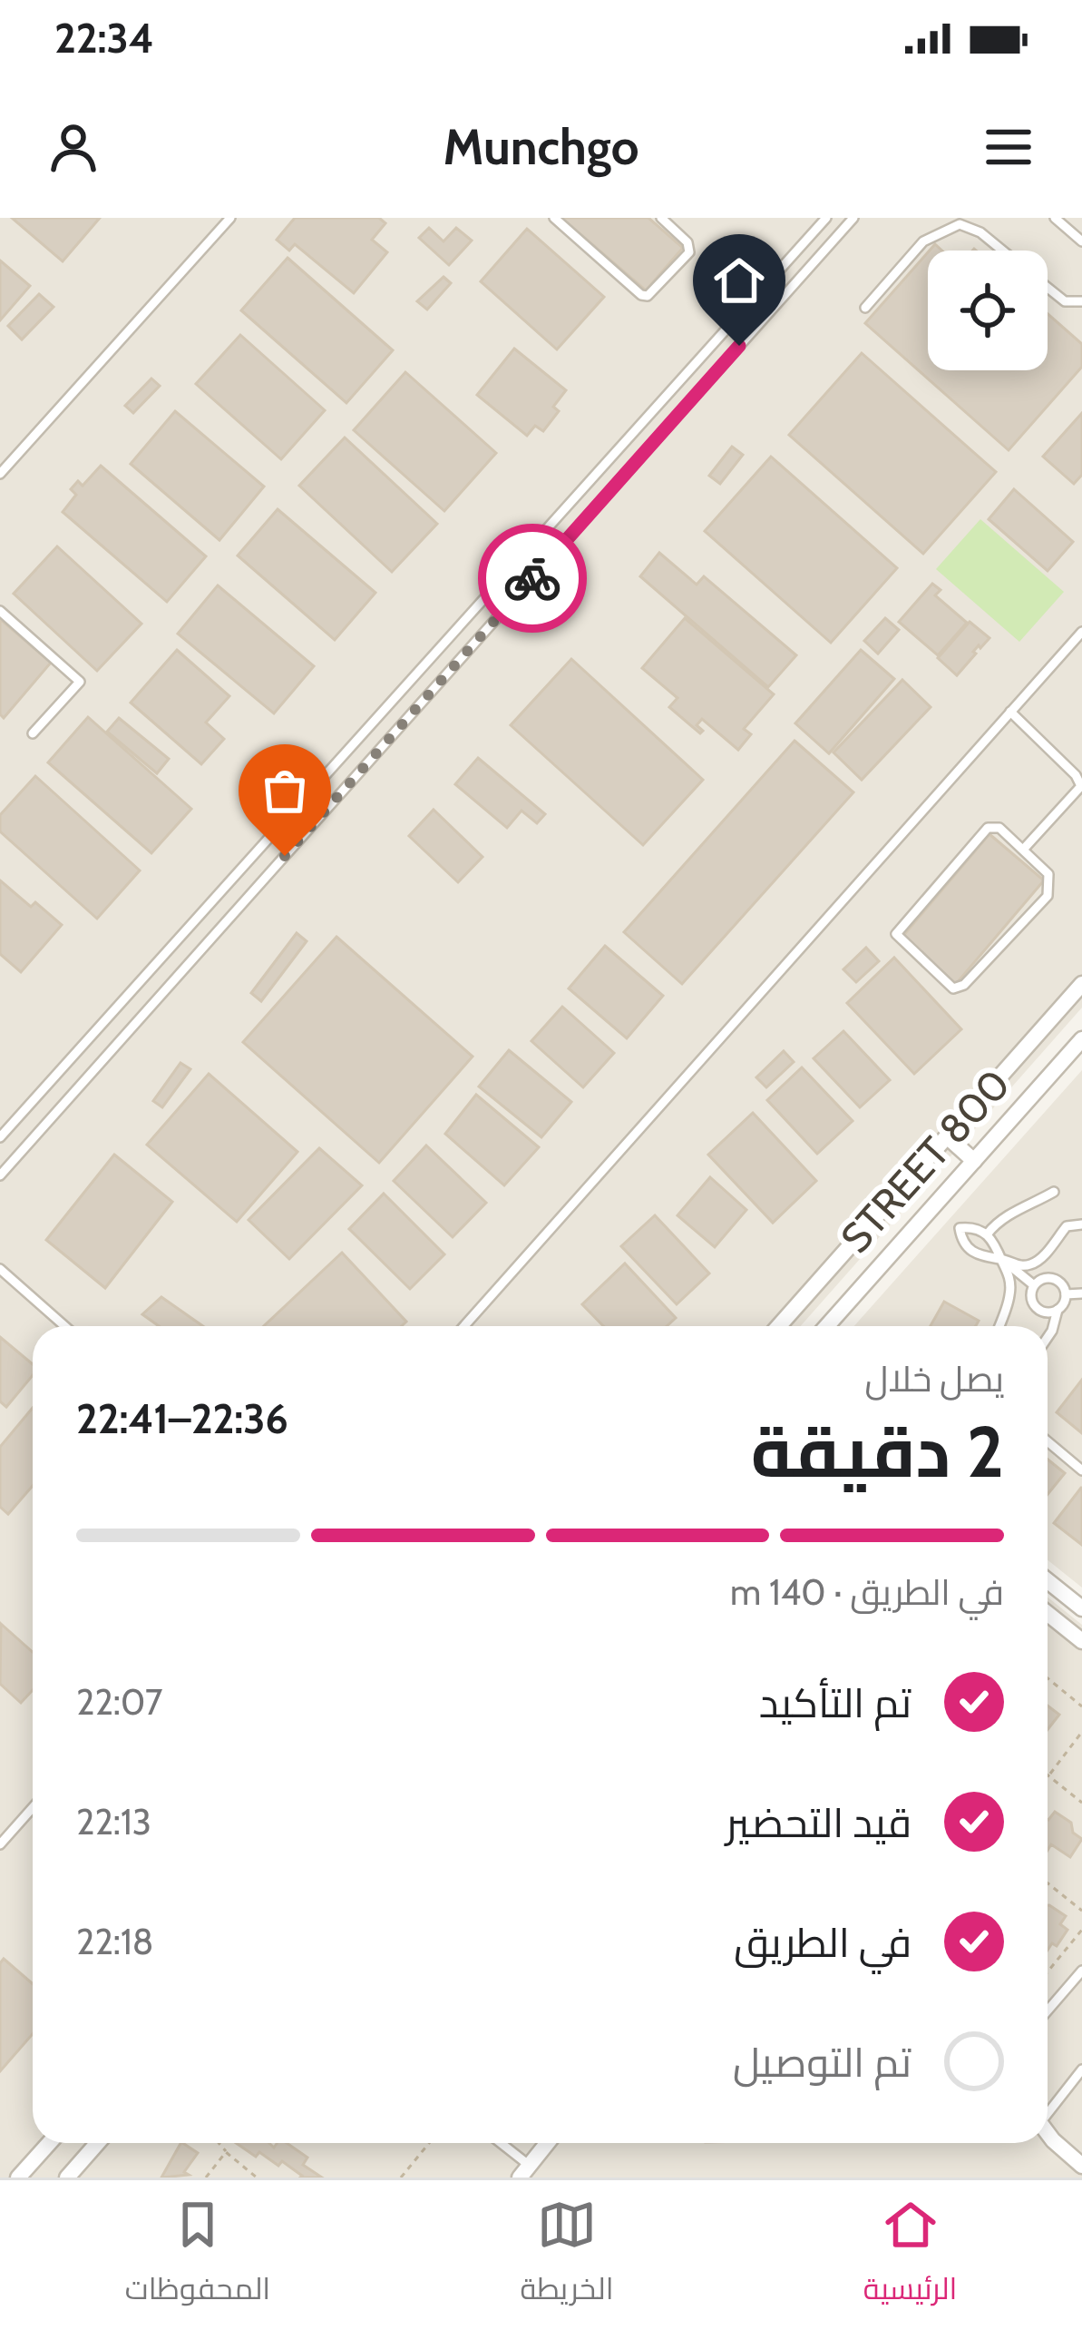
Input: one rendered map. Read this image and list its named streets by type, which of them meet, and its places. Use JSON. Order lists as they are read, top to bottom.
{
  "streets": {
    "street": ["STREET 800"]
  },
  "page": {
    "status": "22:34",
    "header": "Munchgo",
    "heading": ["2 دقيقة", "يصل خلال", "22:36–22:41"],
    "bar": "في الطريق · 140 m",
    "list": [
      ["تم التأكيد", "22:07"],
      ["قيد التحضير", "22:13"],
      ["في الطريق", "22:18"],
      "تم التوصيل"
    ],
    "tabs": ["الرئيسية", "الخريطة", "المحفوظات"]
  }
}
